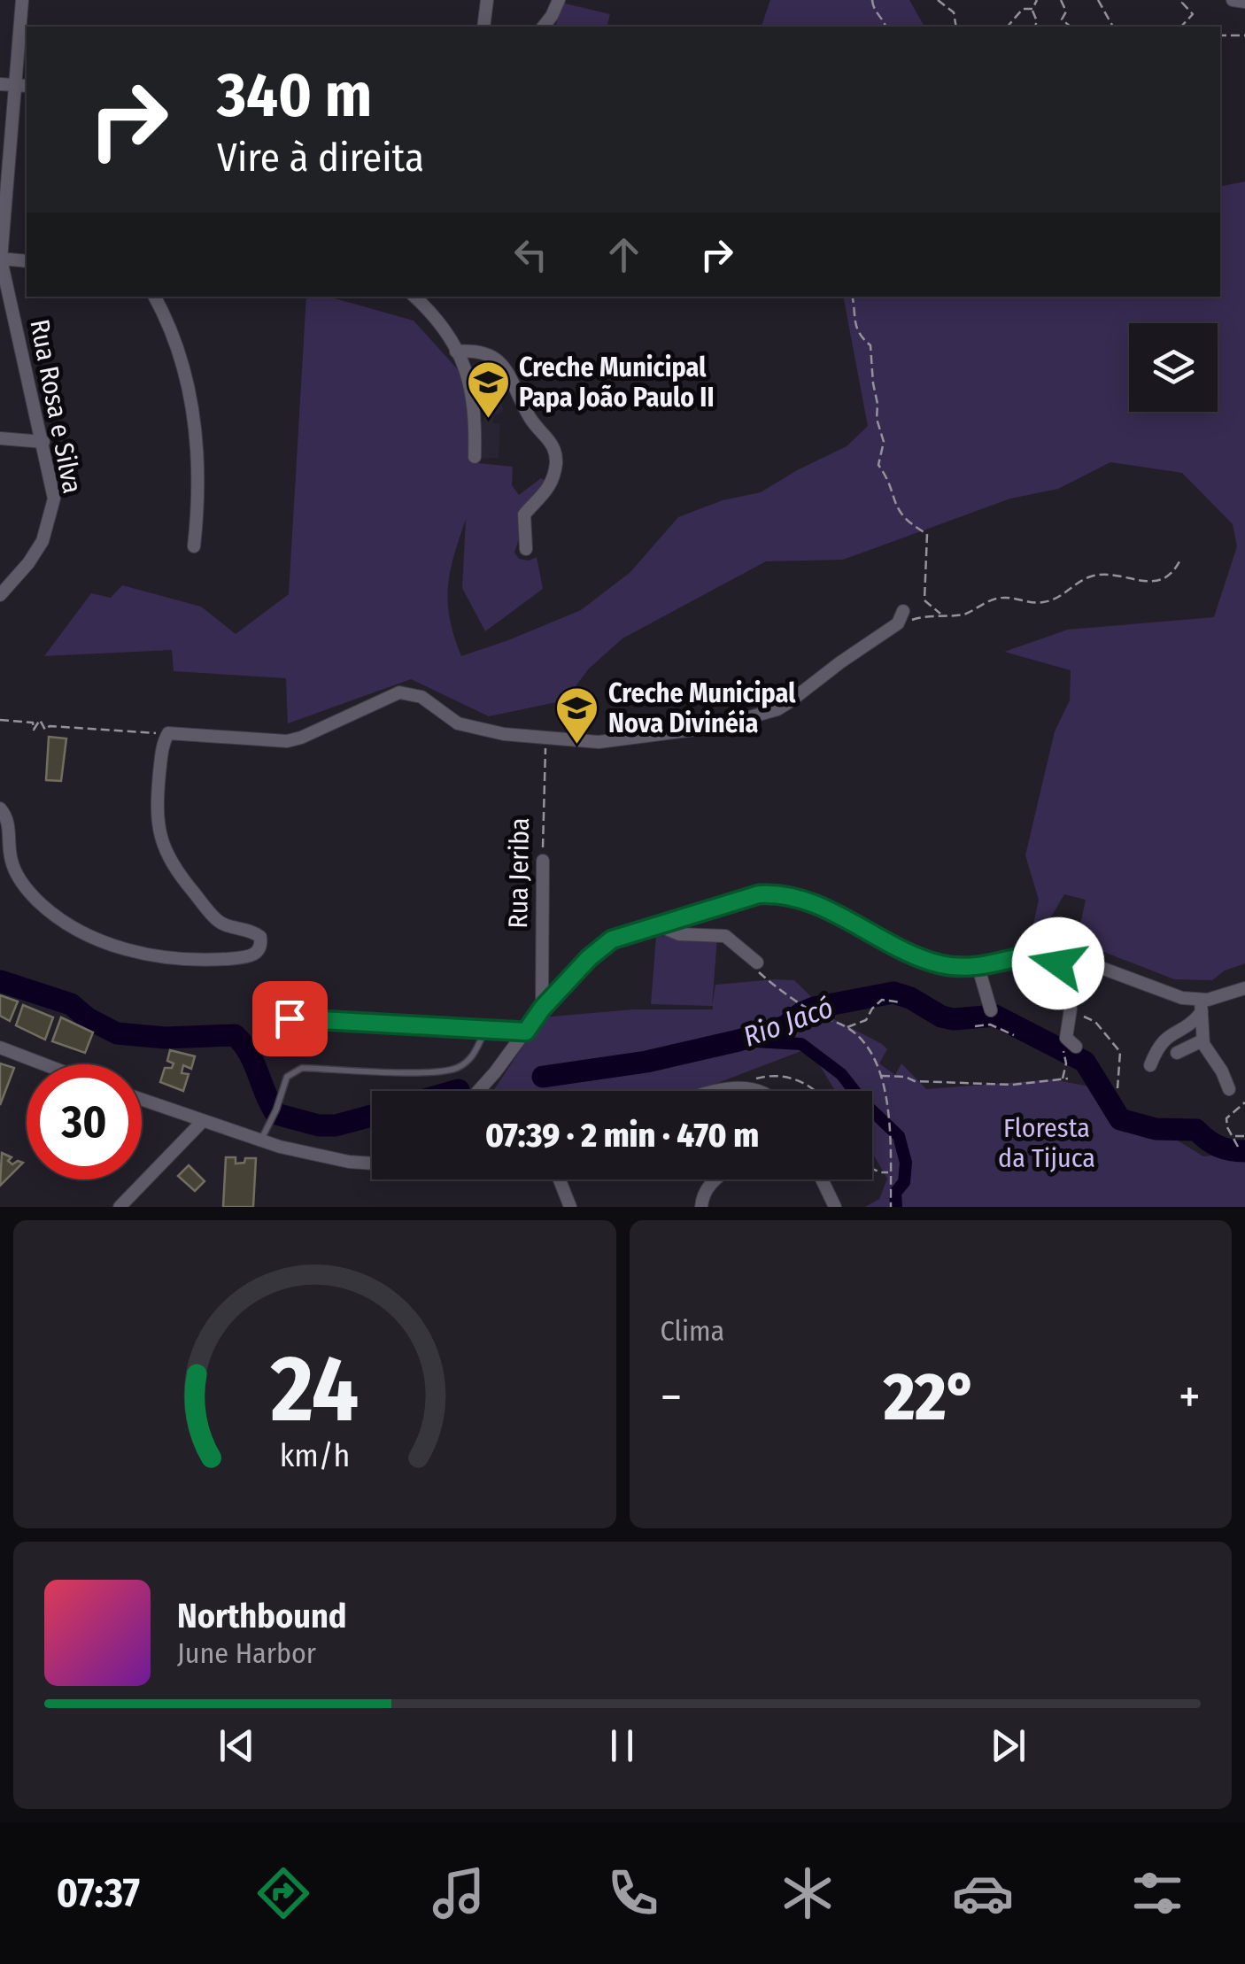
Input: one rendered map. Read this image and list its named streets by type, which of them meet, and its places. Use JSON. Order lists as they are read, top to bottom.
{
  "streets": {
    "street": ["Rua Rosa e Silva", "Rua Jeriba"]
  },
  "water": ["Rio Jacó"],
  "parks": ["Floresta da Tijuca"],
  "places": {
    "school or university": ["Creche Municipal Papa João Paulo II", "Creche Municipal Nova Divinéia"]
  },
  "page": {
    "turn": ["340 m", "Vire à direita"],
    "limit": "30",
    "trip": "07:39 · 2 min · 470 m",
    "tile": "Clima",
    "heat": ["−", "22°", "+"],
    "song": ["Northbound", "June Harbor"],
    "tabs": "07:37",
    "gauge": ["24", "km/h"]
  }
}
